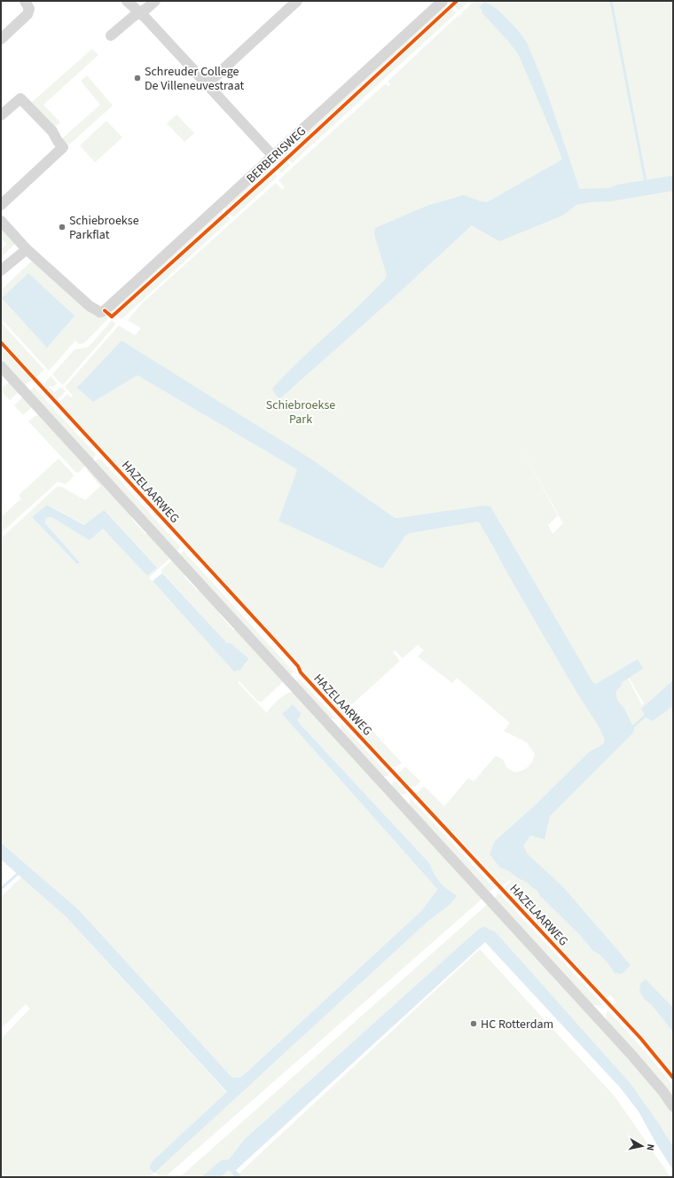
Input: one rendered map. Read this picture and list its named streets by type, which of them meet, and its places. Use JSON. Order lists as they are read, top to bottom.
{
  "streets": {
    "street": ["BERBERISWEG", "HAZELAARWEG"]
  },
  "parks": ["Schiebroekse Park"],
  "places": ["Schreuder College De Villeneuvestraat", "Schiebroekse Parkflat", "HC Rotterdam"],
  "north": "right"
}
